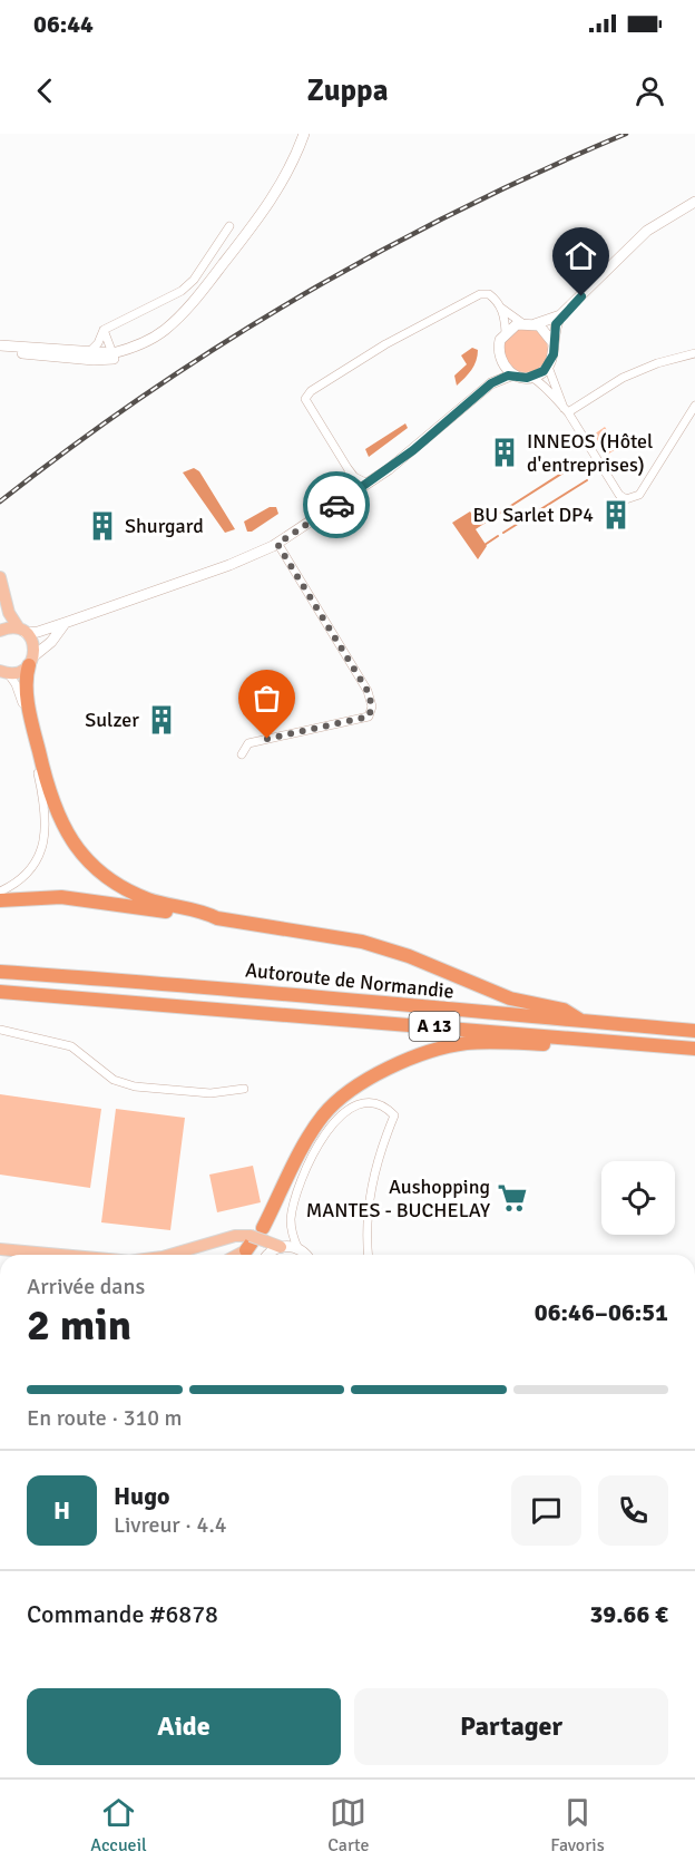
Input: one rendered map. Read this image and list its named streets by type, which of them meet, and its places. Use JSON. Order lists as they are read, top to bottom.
{
  "streets": {
    "highway": ["Autoroute de Normandie", "A 13"]
  },
  "places": {
    "building": [
      "INNEOS (Hôtel d'entreprises)",
      "BU Sarlet DP4",
      "Shurgard",
      "Sulzer"
    ],
    "supermarket": ["Aushopping MANTES - BUCHELAY"]
  },
  "page": {
    "status": "06:44",
    "header": "Zuppa",
    "heading": ["2 min", "Arrivée dans", "06:46–06:51"],
    "panel": [
      "Hugo",
      "Livreur · 4.4",
      "Commande #6878",
      "39.66 €"
    ],
    "bar": "En route · 310 m",
    "round": "H",
    "buttons": ["Aide", "Partager"],
    "tabs": ["Accueil", "Carte", "Favoris"]
  }
}
